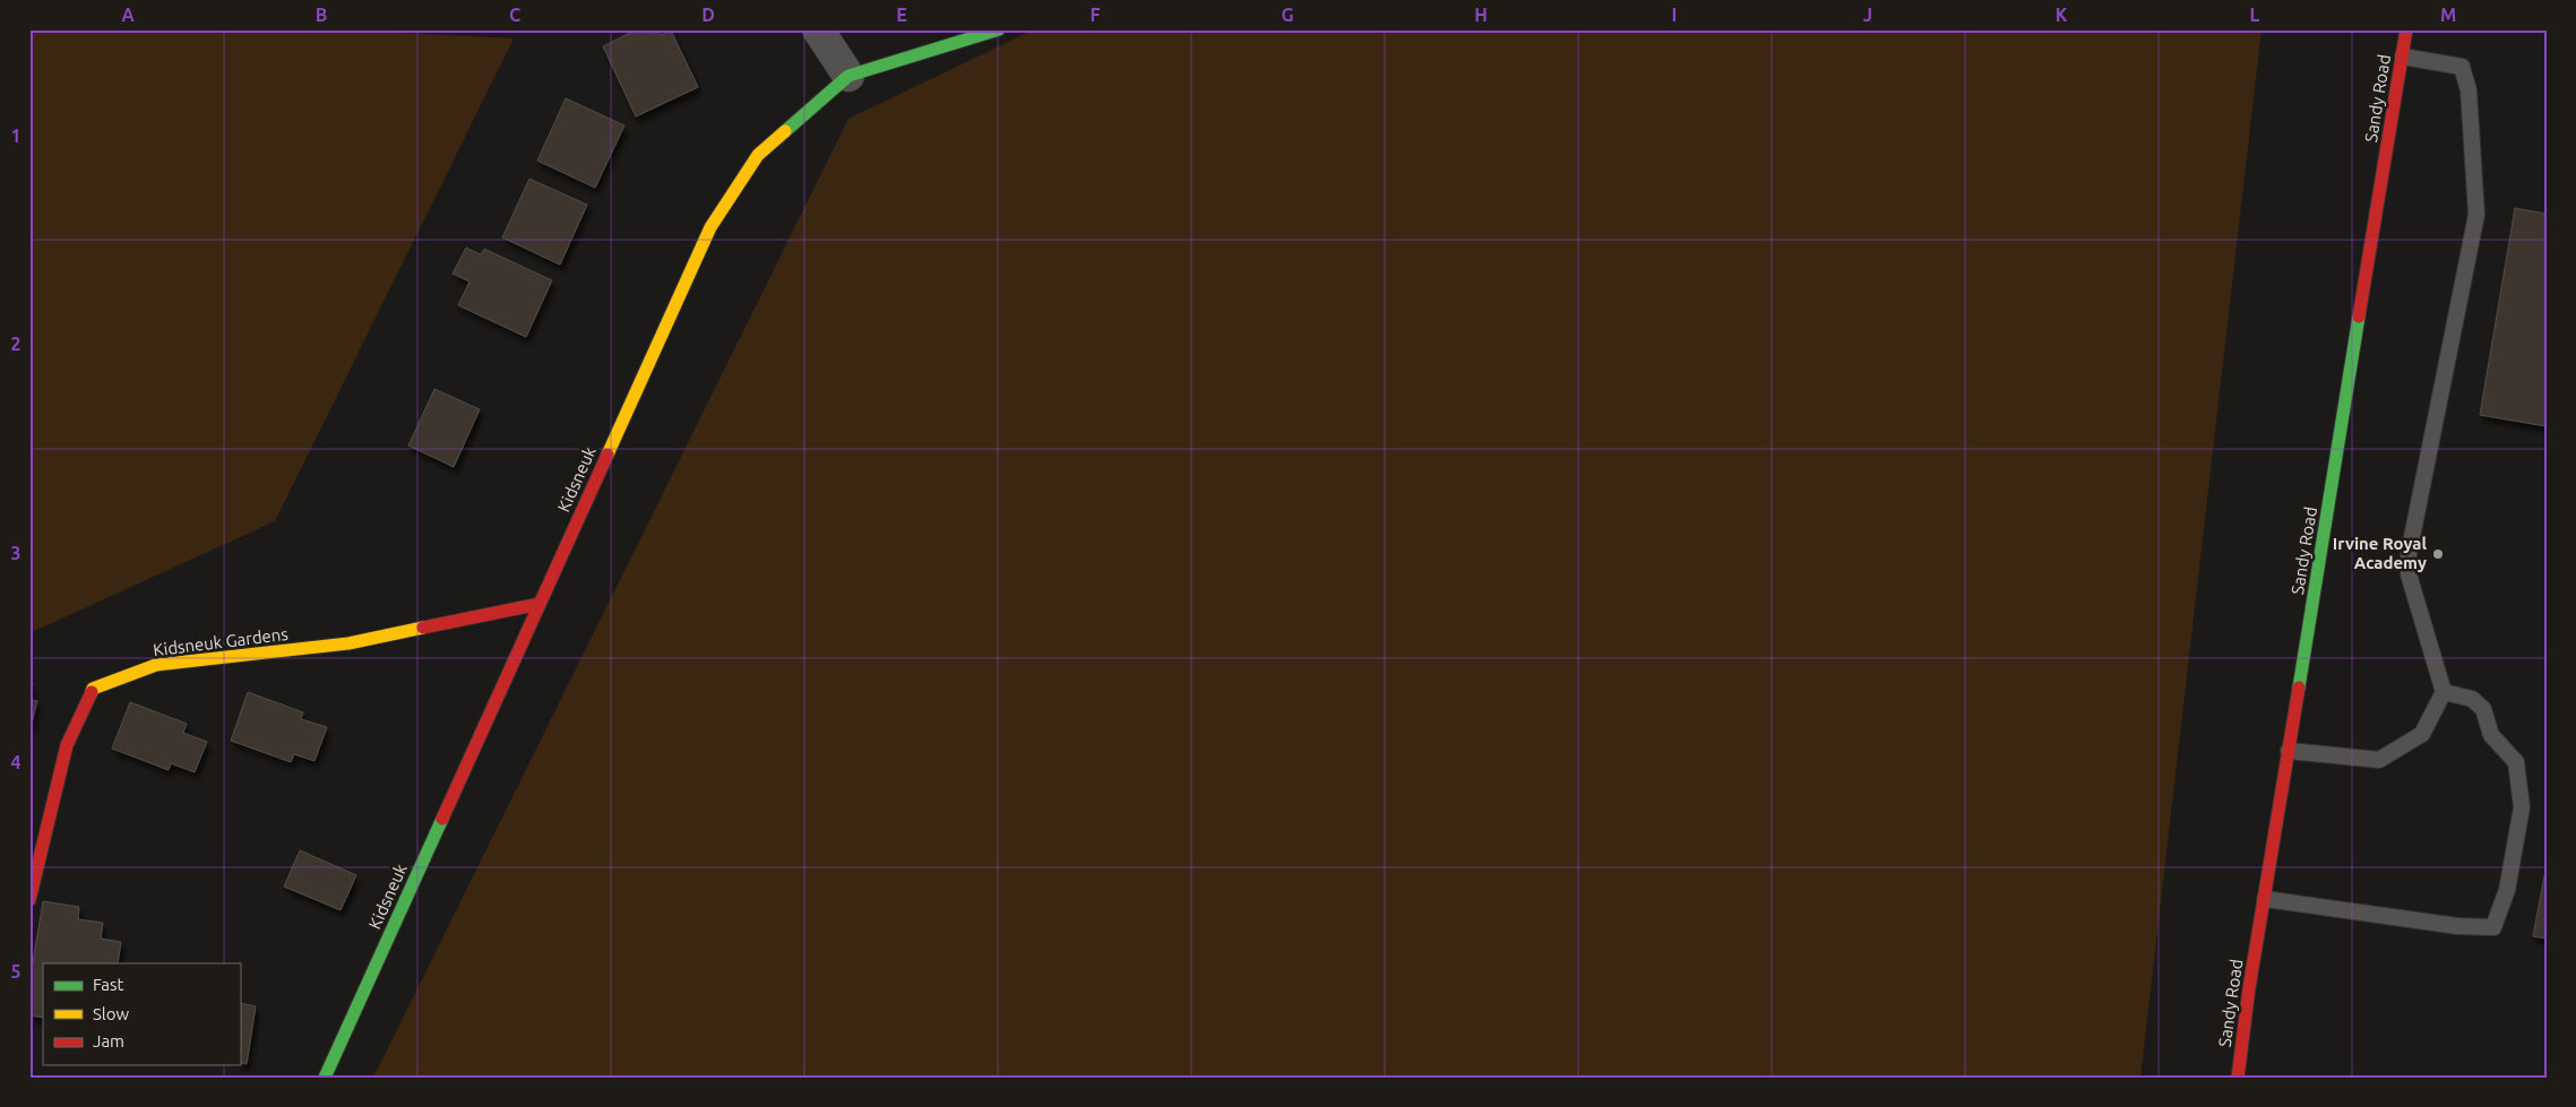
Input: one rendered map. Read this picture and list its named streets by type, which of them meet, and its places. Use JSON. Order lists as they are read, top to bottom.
{
  "streets": {
    "street": ["Sandy Road", "Kidsneuk", "Kidsneuk Gardens"]
  },
  "crossings": [
    ["Kidsneuk", "Kidsneuk Gardens"]
  ],
  "places": ["Irvine Royal Academy"],
  "legend": ["Fast", "Slow", "Jam"],
  "grid": {
    "columns": [
      "A",
      "B",
      "C",
      "D",
      "E",
      "F",
      "G",
      "H",
      "I",
      "J",
      "K",
      "L",
      "M"
    ],
    "rows": [
      "1",
      "2",
      "3",
      "4",
      "5"
    ]
  }
}
